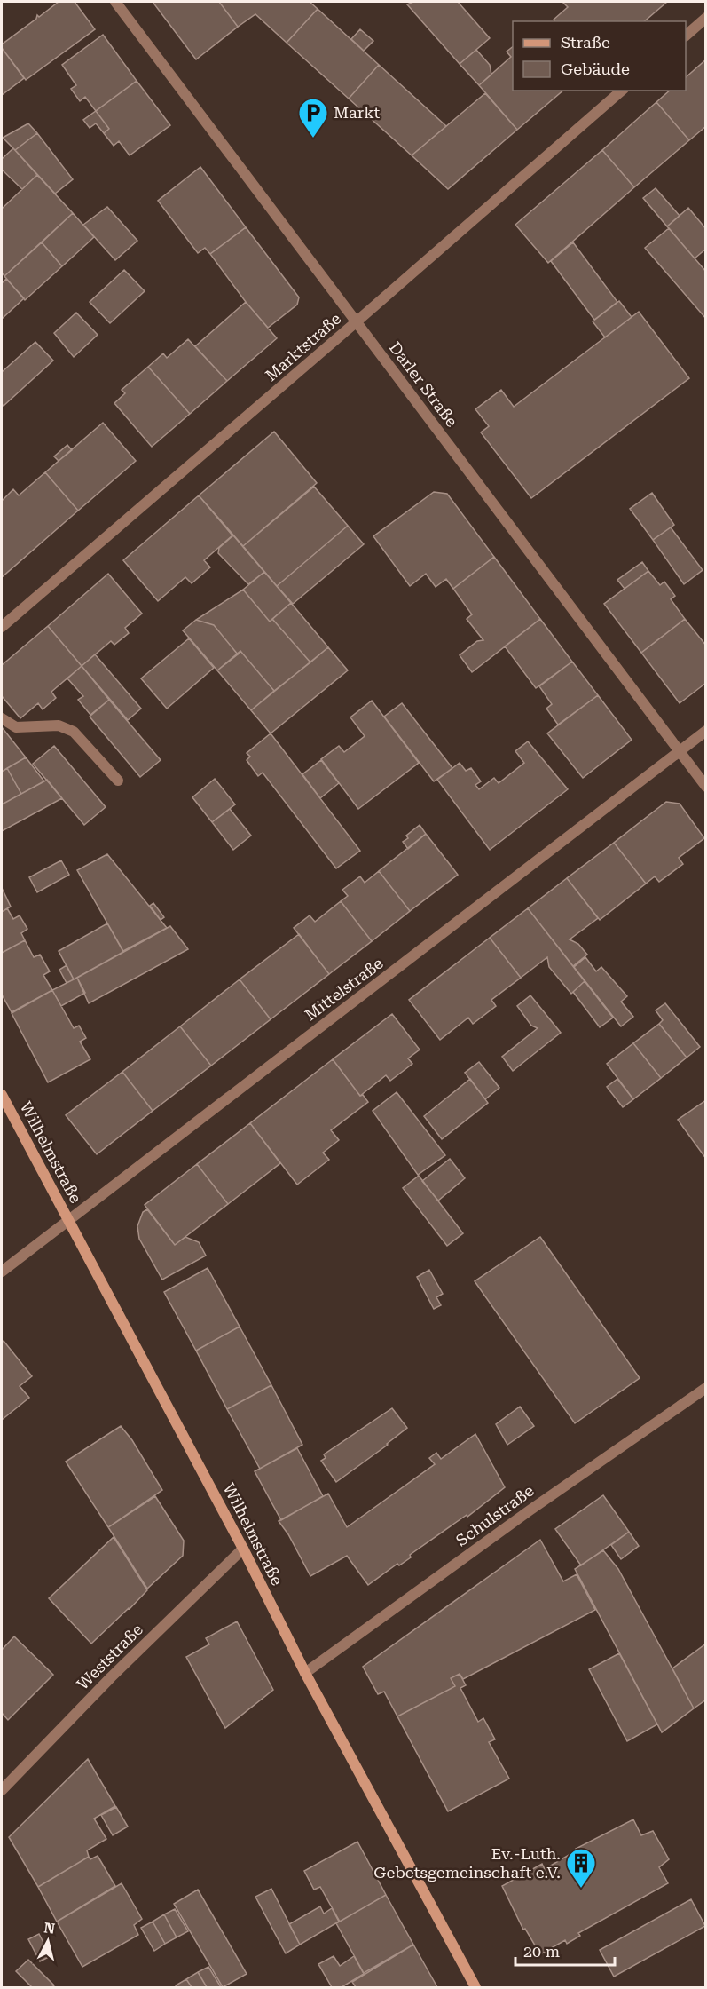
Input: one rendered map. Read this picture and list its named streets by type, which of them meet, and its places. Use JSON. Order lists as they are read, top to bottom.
{
  "streets": {
    "street": [
      "Marktstraße",
      "Darler Straße",
      "Mittelstraße",
      "Wilhelmstraße",
      "Schulstraße",
      "Weststraße"
    ]
  },
  "crossings": [
    ["Marktstraße", "Darler Straße"],
    ["Darler Straße", "Mittelstraße"],
    ["Mittelstraße", "Wilhelmstraße"],
    ["Wilhelmstraße", "Schulstraße"],
    ["Wilhelmstraße", "Weststraße"]
  ],
  "places": {
    "parking": ["Markt"],
    "building": ["Ev.-Luth. Gebetsgemeinschaft e.V."]
  },
  "legend": ["Straße", "Gebäude"],
  "scale_bar": "20 m",
  "north": "top"
}
